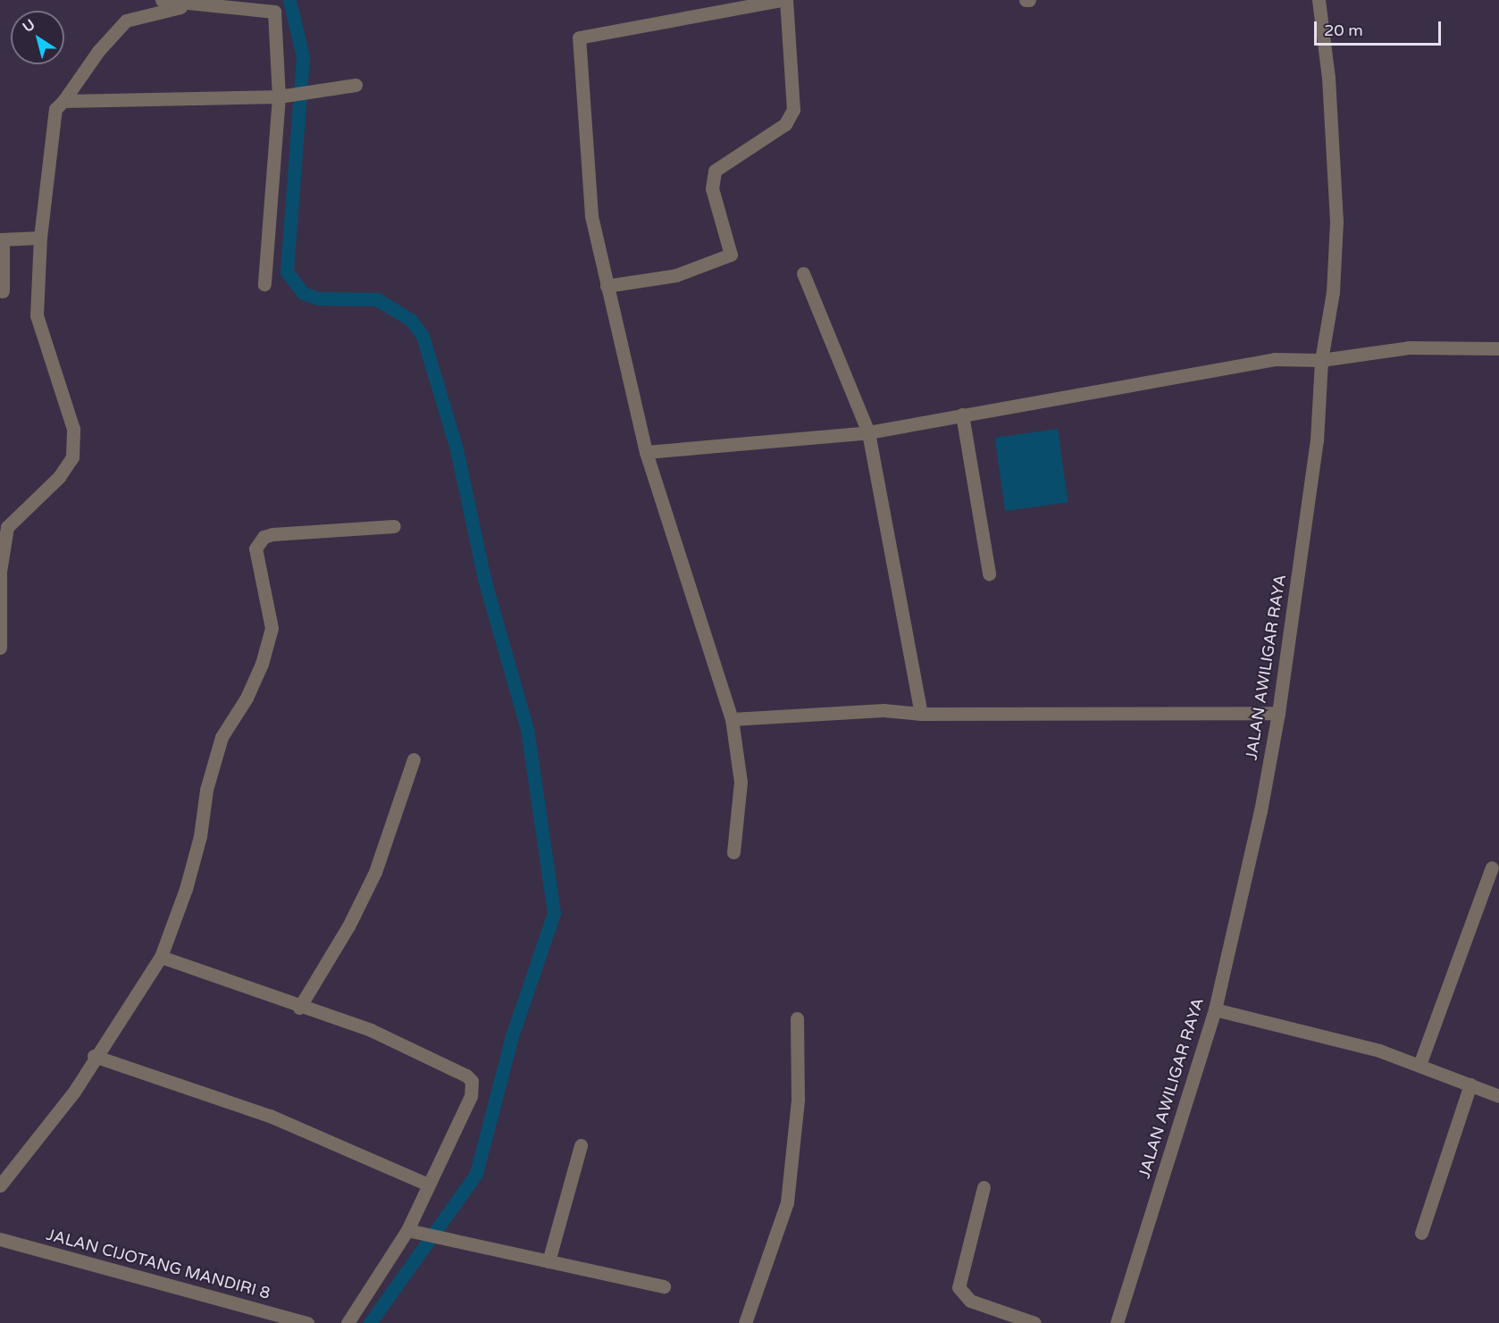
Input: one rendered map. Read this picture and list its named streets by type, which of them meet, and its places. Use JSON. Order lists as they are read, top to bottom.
{
  "streets": {
    "street": ["JALAN AWILIGAR RAYA", "JALAN CIJOTANG MANDIRI 8"]
  },
  "scale_bar": "20 m",
  "north": "top left"
}
